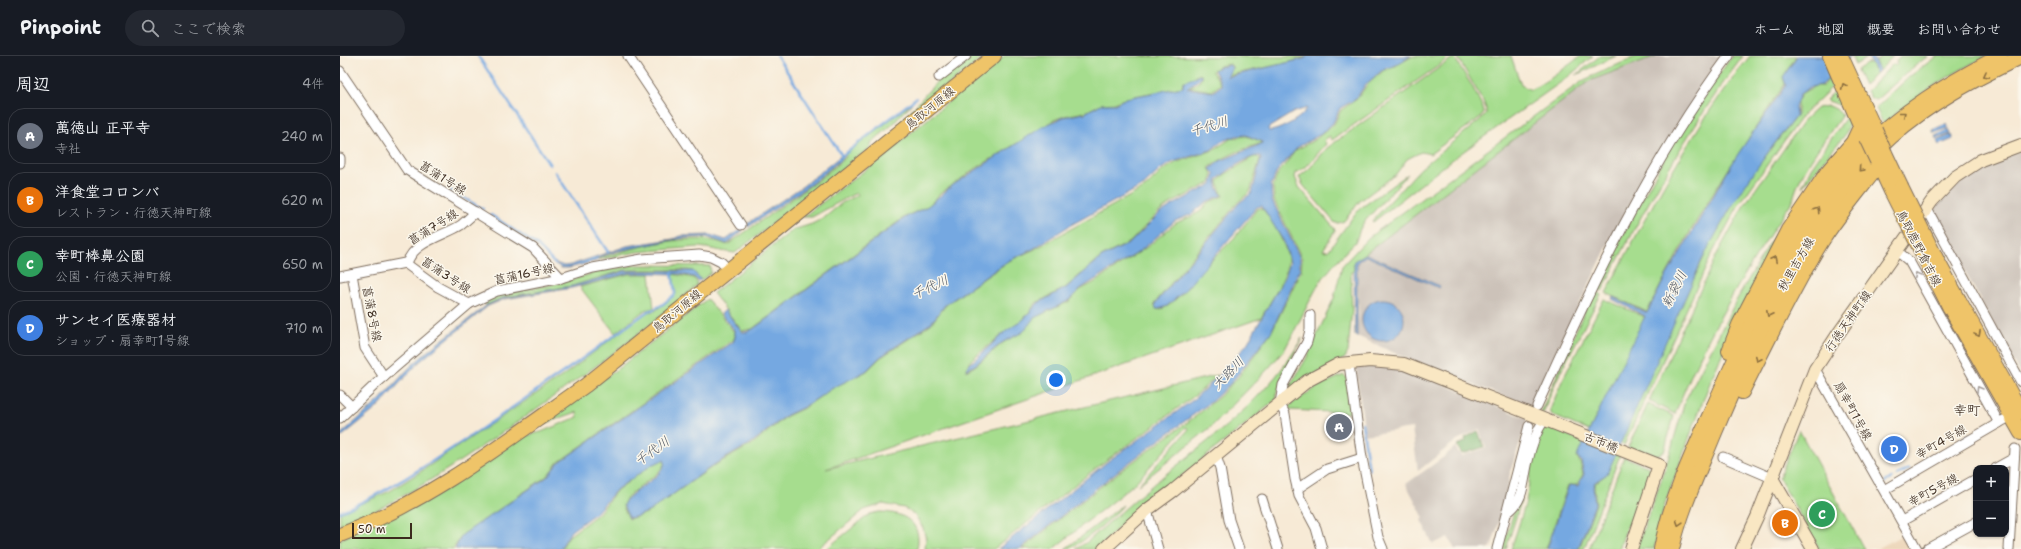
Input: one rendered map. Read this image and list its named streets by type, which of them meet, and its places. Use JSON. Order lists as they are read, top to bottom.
{
  "streets": {
    "main road": ["鳥取河原線", "鳥取鹿野倉吉線", "秋里吉方線"],
    "street": [
      "菖蒲1号線",
      "菖蒲7号線",
      "菖蒲16号線",
      "菖蒲3号線",
      "菖蒲8号線",
      "行徳天神町線",
      "扇幸町1号線",
      "古市橋",
      "幸町4号線",
      "幸町5号線"
    ]
  },
  "crossings": [
    ["鳥取河原線", "菖蒲16号線"],
    ["菖蒲1号線", "菖蒲7号線"],
    ["菖蒲1号線", "菖蒲16号線"],
    ["菖蒲7号線", "菖蒲3号線"],
    ["鳥取鹿野倉吉線", "幸町4号線"],
    ["菖蒲16号線", "菖蒲3号線"],
    ["菖蒲16号線", "菖蒲8号線"],
    ["菖蒲3号線", "菖蒲8号線"],
    ["行徳天神町線", "扇幸町1号線"],
    ["扇幸町1号線", "幸町4号線"],
    ["扇幸町1号線", "幸町5号線"]
  ],
  "districts": ["幸町"],
  "water": ["千代川", "新袋川", "大路川"],
  "scale_bar": "50 m",
  "page": {
    "header": "Pinpoint",
    "search": "ここで検索",
    "nav": [
      "ホーム",
      "地図",
      "概要",
      "お問い合わせ"
    ],
    "heading": ["周辺", "4件"],
    "list": [
      {
        "mark": "A",
        "name": "萬徳山 正平寺",
        "note": "寺社",
        "value": "240 m"
      },
      {
        "mark": "B",
        "name": "洋食堂コロンバ",
        "note": "レストラン · 行徳天神町線",
        "value": "620 m"
      },
      {
        "mark": "C",
        "name": "幸町棒鼻公園",
        "note": "公園 · 行徳天神町線",
        "value": "650 m"
      },
      {
        "mark": "D",
        "name": "サンセイ医療器材",
        "note": "ショップ · 扇幸町1号線",
        "value": "710 m"
      }
    ],
    "pins": [
      "A",
      "D",
      "C",
      "B"
    ],
    "map_buttons": ["+", "−"],
    "scale": "50 m"
  }
}
